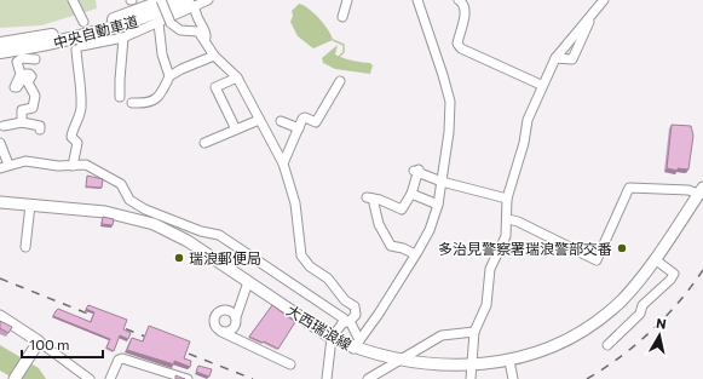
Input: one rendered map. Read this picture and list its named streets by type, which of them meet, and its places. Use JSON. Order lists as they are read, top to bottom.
{
  "streets": {
    "highway": ["中央自動車道"],
    "main road": ["大西瑞浪線"]
  },
  "places": ["多治見警察署瑞浪警部交番", "瑞浪郵便局"],
  "scale_bar": "100 m",
  "north": "top"
}
